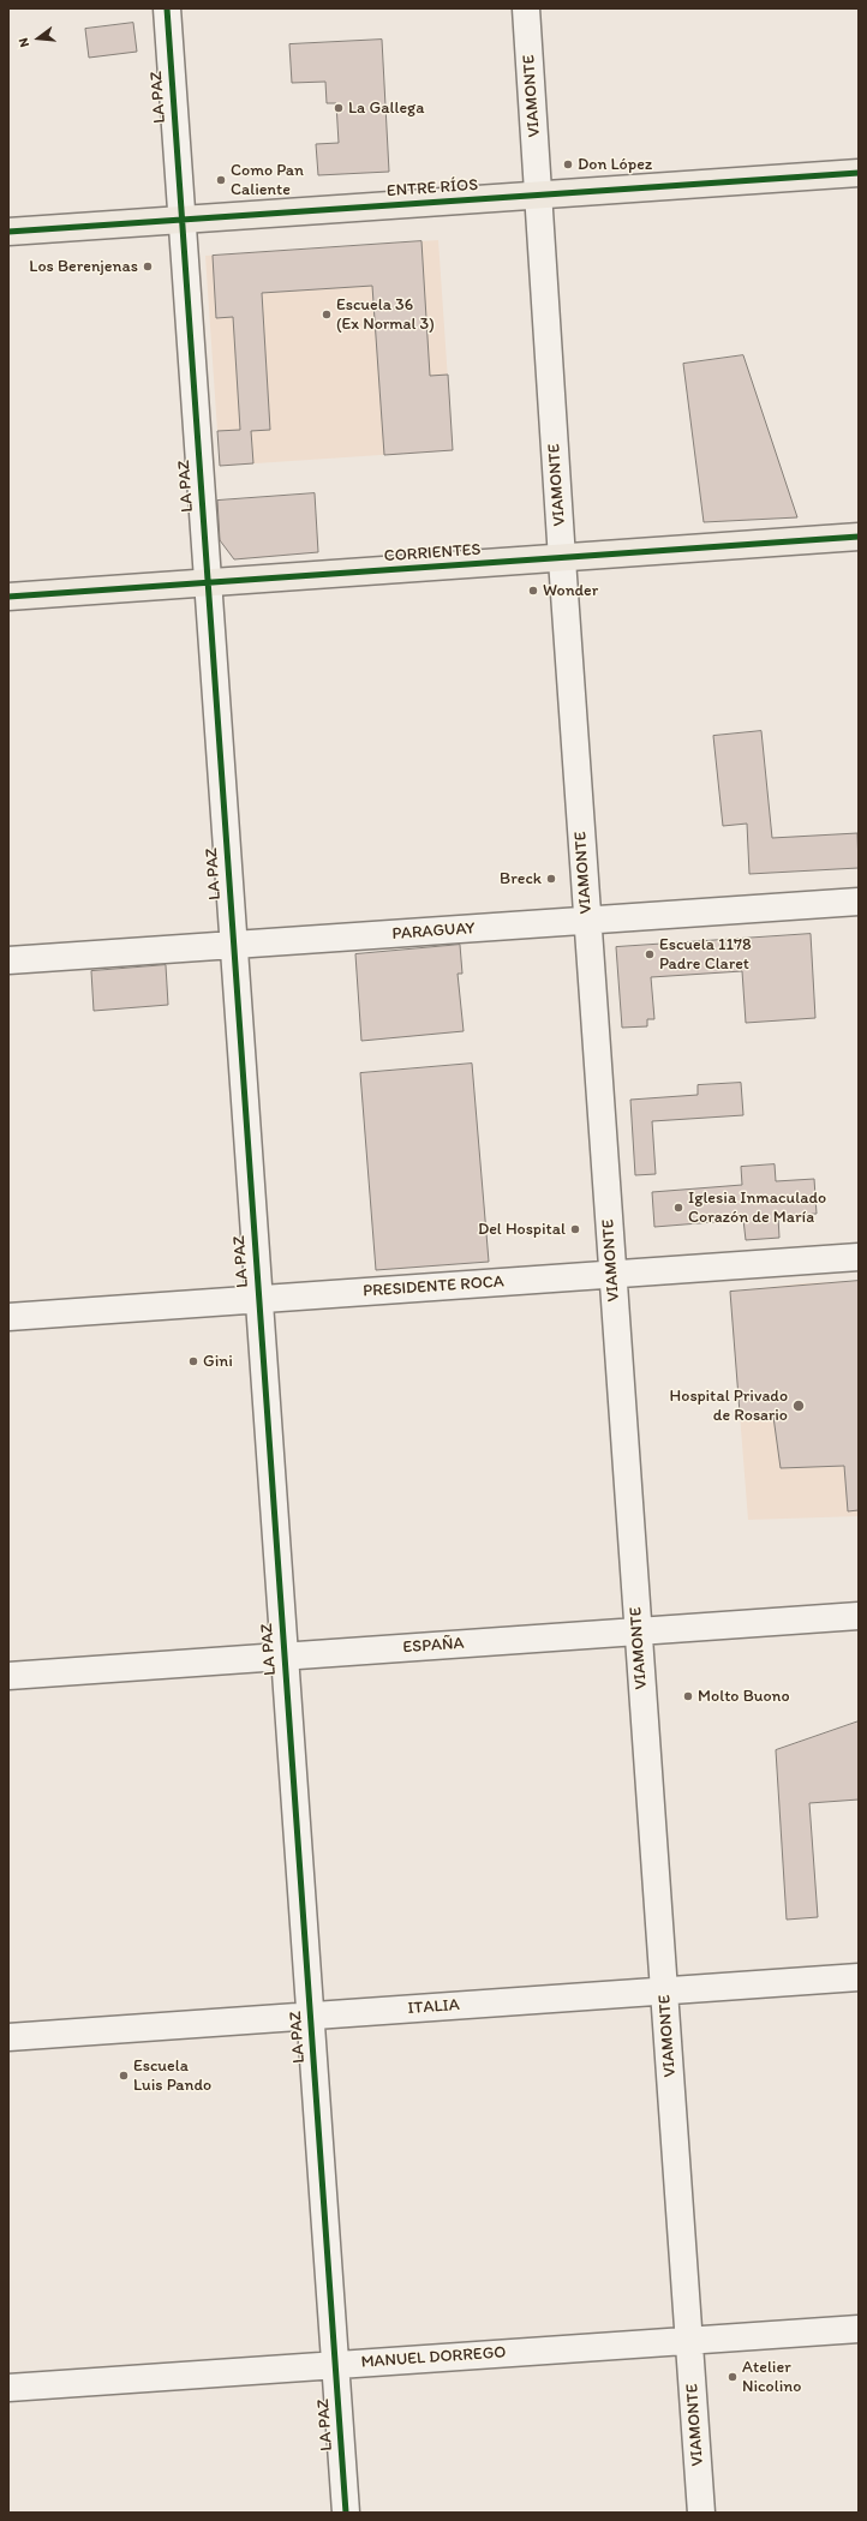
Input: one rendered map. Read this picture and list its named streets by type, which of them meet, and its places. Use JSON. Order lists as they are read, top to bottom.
{
  "streets": {
    "main road": ["ENTRE RÍOS", "CORRIENTES"],
    "street": [
      "VIAMONTE",
      "LA PAZ",
      "PARAGUAY",
      "PRESIDENTE ROCA",
      "ESPAÑA",
      "ITALIA",
      "MANUEL DORREGO"
    ]
  },
  "crossings": [
    ["VIAMONTE", "ENTRE RÍOS"],
    ["VIAMONTE", "CORRIENTES"],
    ["VIAMONTE", "PARAGUAY"],
    ["VIAMONTE", "PRESIDENTE ROCA"],
    ["VIAMONTE", "ESPAÑA"],
    ["VIAMONTE", "ITALIA"],
    ["VIAMONTE", "MANUEL DORREGO"],
    ["LA PAZ", "ENTRE RÍOS"],
    ["LA PAZ", "CORRIENTES"],
    ["LA PAZ", "PARAGUAY"],
    ["LA PAZ", "PRESIDENTE ROCA"],
    ["LA PAZ", "ESPAÑA"],
    ["LA PAZ", "ITALIA"],
    ["LA PAZ", "MANUEL DORREGO"]
  ],
  "places": [
    "La Gallega",
    "Don López",
    "Como Pan Caliente",
    "Los Berenjenas",
    "Escuela 36 (Ex Normal 3)",
    "Wonder",
    "Breck",
    "Escuela 1178 Padre Claret",
    "Iglesia Inmaculado Corazón de María",
    "Del Hospital",
    "Gini",
    "Hospital Privado de Rosario",
    "Molto Buono",
    "Escuela Luis Pando",
    "Atelier Nicolino"
  ],
  "north": "left"
}
